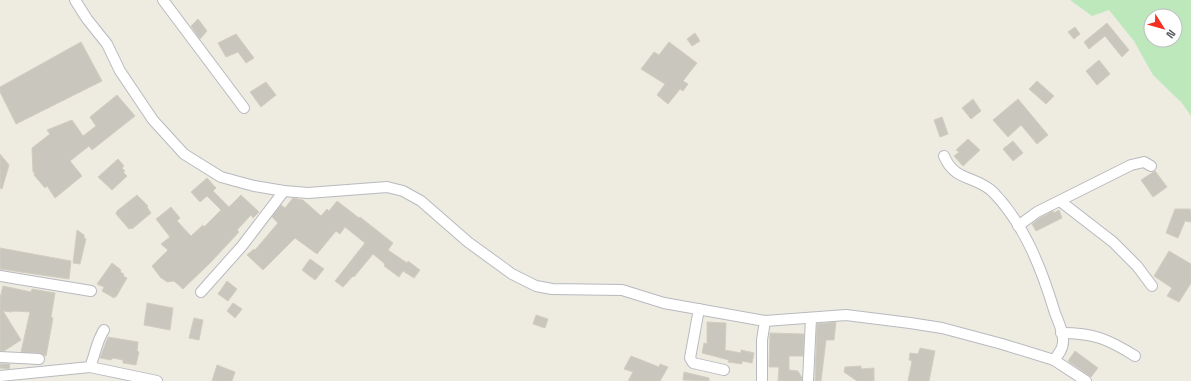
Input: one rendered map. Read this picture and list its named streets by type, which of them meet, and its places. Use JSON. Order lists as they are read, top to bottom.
{
  "north": "bottom right"
}
